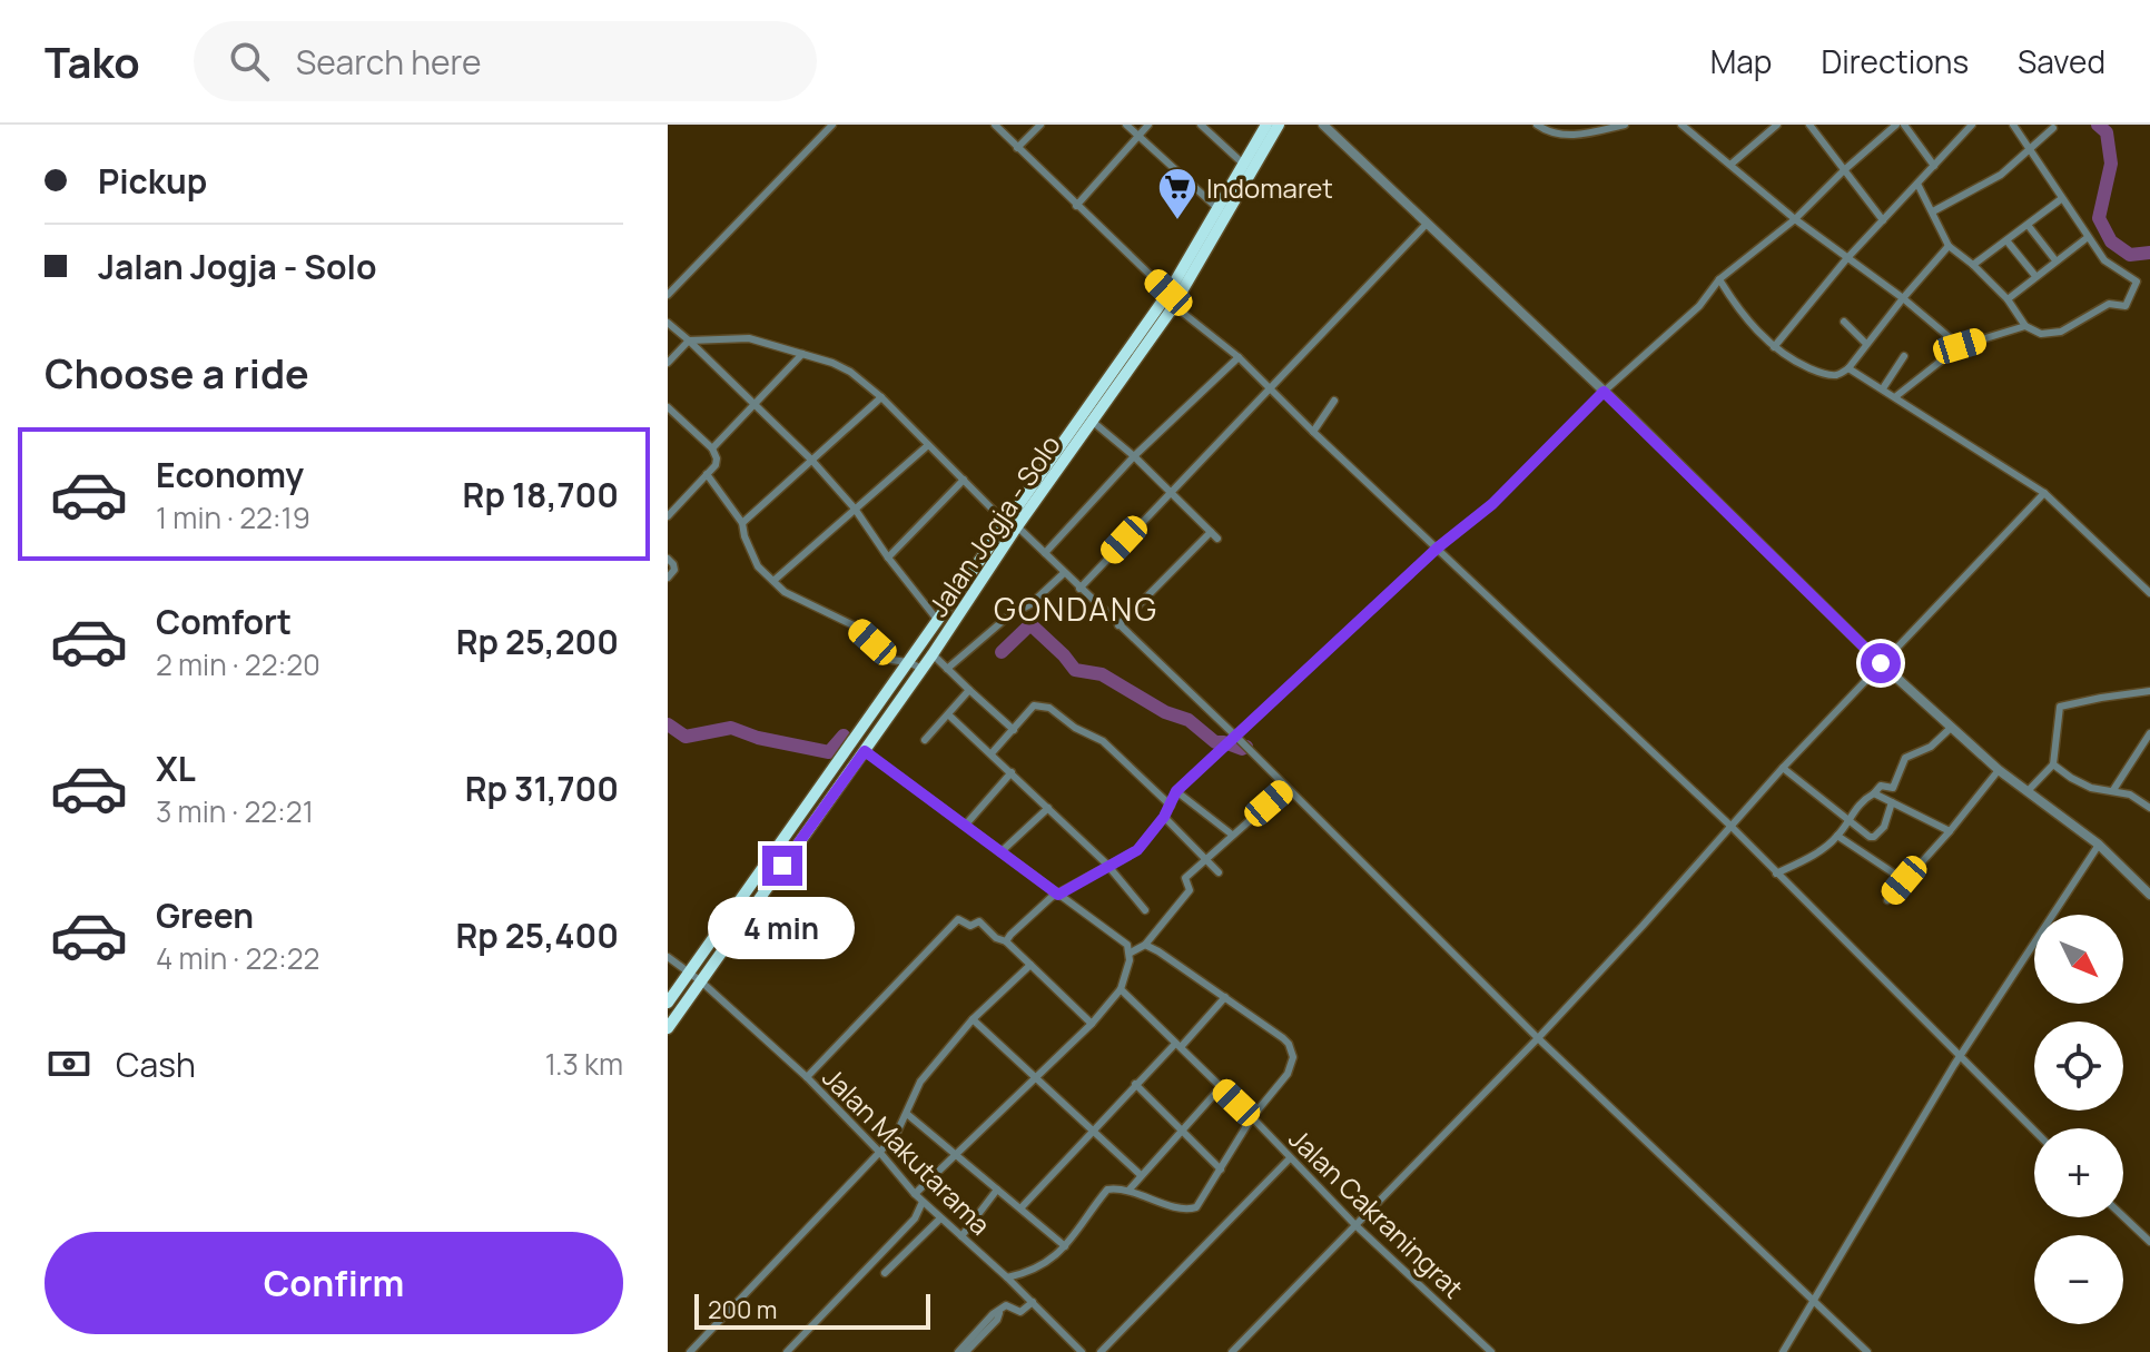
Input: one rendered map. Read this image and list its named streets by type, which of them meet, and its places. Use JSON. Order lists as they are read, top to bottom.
{
  "streets": {
    "highway": ["Jalan Jogja - Solo"],
    "street": ["Jalan Makutarama", "Jalan Cakraningrat"]
  },
  "crossings": [
    ["Jalan Jogja - Solo", "Jalan Makutarama"]
  ],
  "districts": ["GONDANG"],
  "places": {
    "supermarket": ["Indomaret"]
  },
  "scale_bar": "200 m",
  "north": "bottom right",
  "page": {
    "header": "Tako",
    "search": "Search here",
    "nav": ["Map", "Directions", "Saved"],
    "banner": ["Pickup", "Jalan Jogja - Solo"],
    "heading": "Choose a ride",
    "list": [
      {
        "name": "Economy",
        "note": "1 min · 22:19",
        "value": "Rp 18,700"
      },
      {
        "name": "Comfort",
        "note": "2 min · 22:20",
        "value": "Rp 25,200"
      },
      {
        "name": "XL",
        "note": "3 min · 22:21",
        "value": "Rp 31,700"
      },
      {
        "name": "Green",
        "note": "4 min · 22:22",
        "value": "Rp 25,400"
      }
    ],
    "bubble": "4 min",
    "map_buttons": ["+", "−"],
    "pay": ["Cash", "1.3 km"],
    "buttons": "Confirm",
    "scale": "200 m"
  }
}
